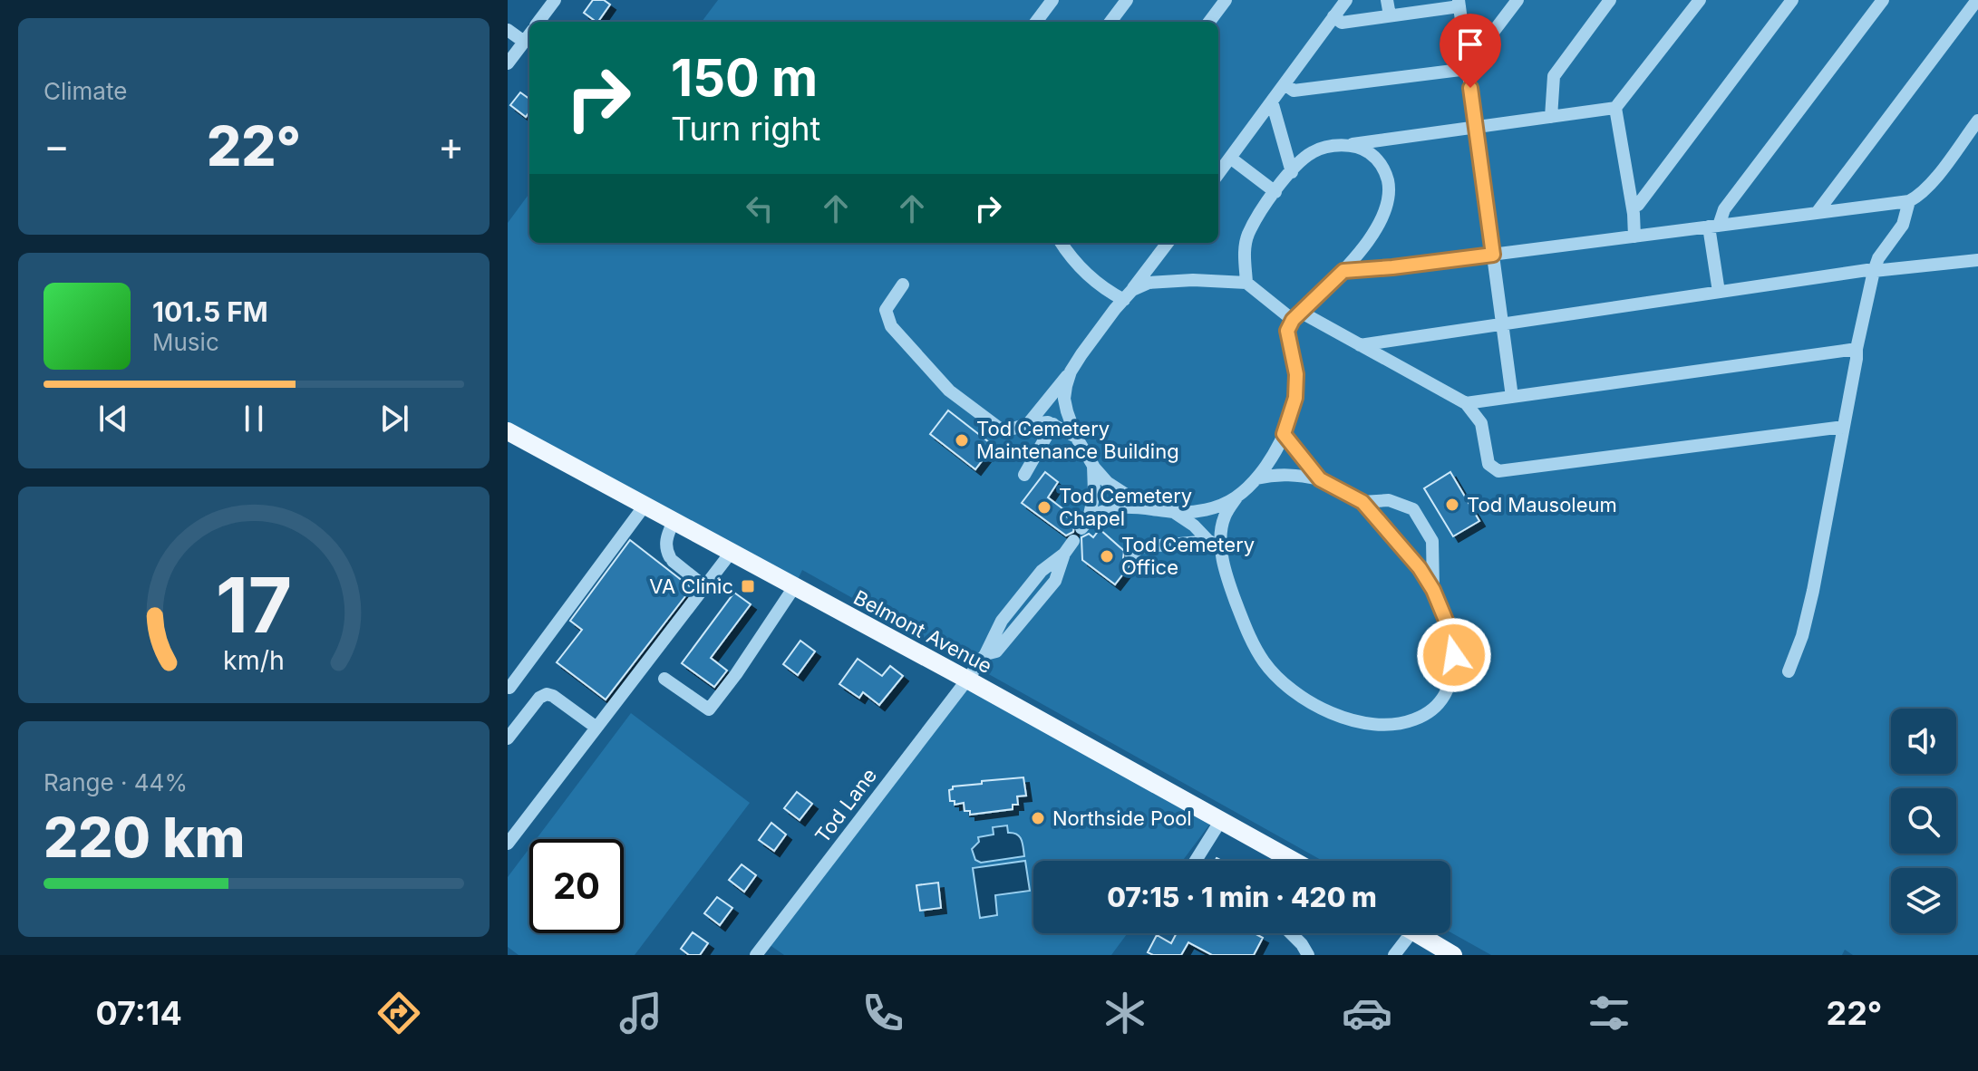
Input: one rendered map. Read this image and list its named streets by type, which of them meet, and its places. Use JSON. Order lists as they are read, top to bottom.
{
  "streets": {
    "main road": ["Belmont Avenue"],
    "street": ["Tod Lane"]
  },
  "crossings": [
    ["Belmont Avenue", "Tod Lane"]
  ],
  "places": {
    "other": [
      "Tod Cemetery Maintenance Building",
      "Tod Mausoleum",
      "Tod Cemetery Chapel",
      "Tod Cemetery Office",
      "Northside Pool"
    ],
    "transit": ["VA Clinic"]
  },
  "page": {
    "tile": [
      "Climate",
      ["Range · 44%", "220 km"]
    ],
    "turn": ["150 m", "Turn right"],
    "heat": ["−", "22°", "+"],
    "song": ["101.5 FM", "Music"],
    "limit": "20",
    "trip": "07:15 · 1 min · 420 m",
    "tabs": ["07:14", "22°"],
    "gauge": ["17", "km/h"]
  }
}
